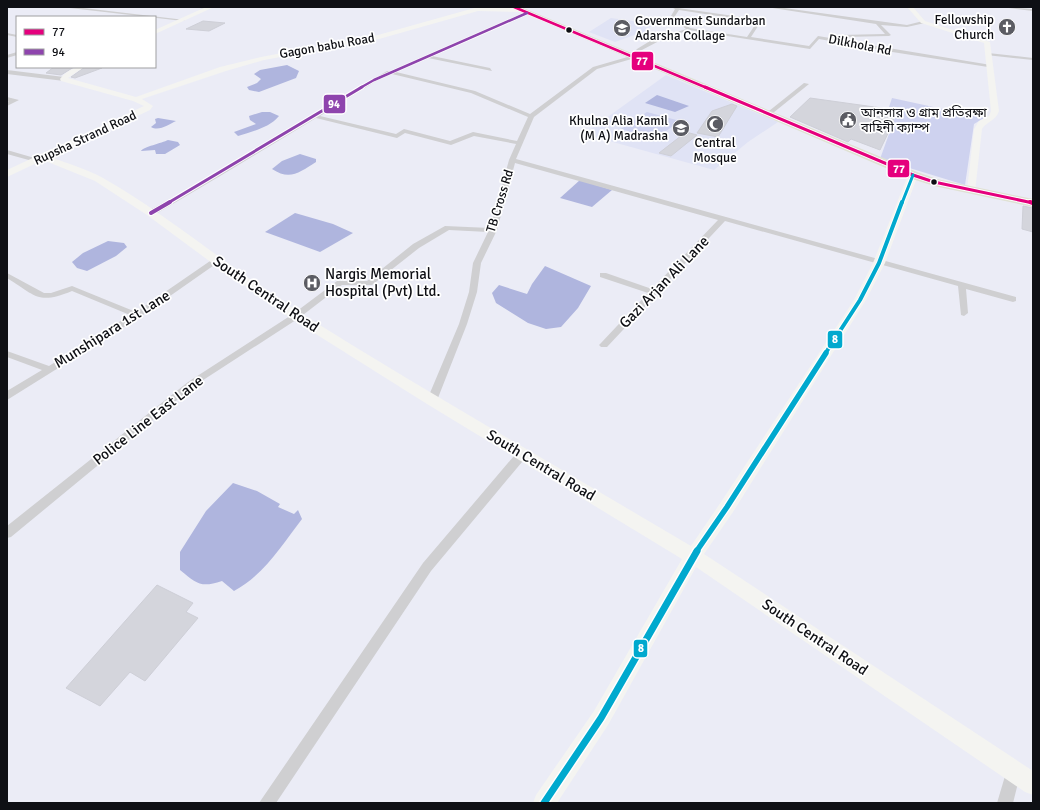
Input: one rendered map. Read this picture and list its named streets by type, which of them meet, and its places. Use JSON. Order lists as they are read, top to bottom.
{
  "streets": {
    "street": [
      "Dilkhola Rd",
      "Gagon babu Road",
      "Rupsha Strand Road",
      "TB Cross Rd",
      "Gazi Arjan Ali Lane",
      "South Central Road",
      "Munshipara 1st Lane",
      "Police Line East Lane"
    ]
  },
  "crossings": [
    ["Dilkhola Rd", "TB Cross Rd"],
    ["Gagon babu Road", "Rupsha Strand Road"],
    ["Rupsha Strand Road", "South Central Road"],
    ["TB Cross Rd", "South Central Road"],
    ["TB Cross Rd", "Police Line East Lane"],
    ["South Central Road", "Munshipara 1st Lane"],
    ["South Central Road", "Police Line East Lane"]
  ],
  "places": {
    "church": ["Fellowship Church"],
    "school or university": ["Government Sundarban Adarsha Collage", "Khulna Alia Kamil (M A) Madrasha"],
    "public building": ["আনসার ও গ্রাম প্রতিরক্ষা বাহিনী ক্যাম্প"],
    "mosque": ["Central Mosque"],
    "hospital": ["Nargis Memorial Hospital (Pvt) Ltd."]
  },
  "lines": ["transit line 77", "transit line 94", "transit line 8"],
  "legend": ["77", "94"]
}
